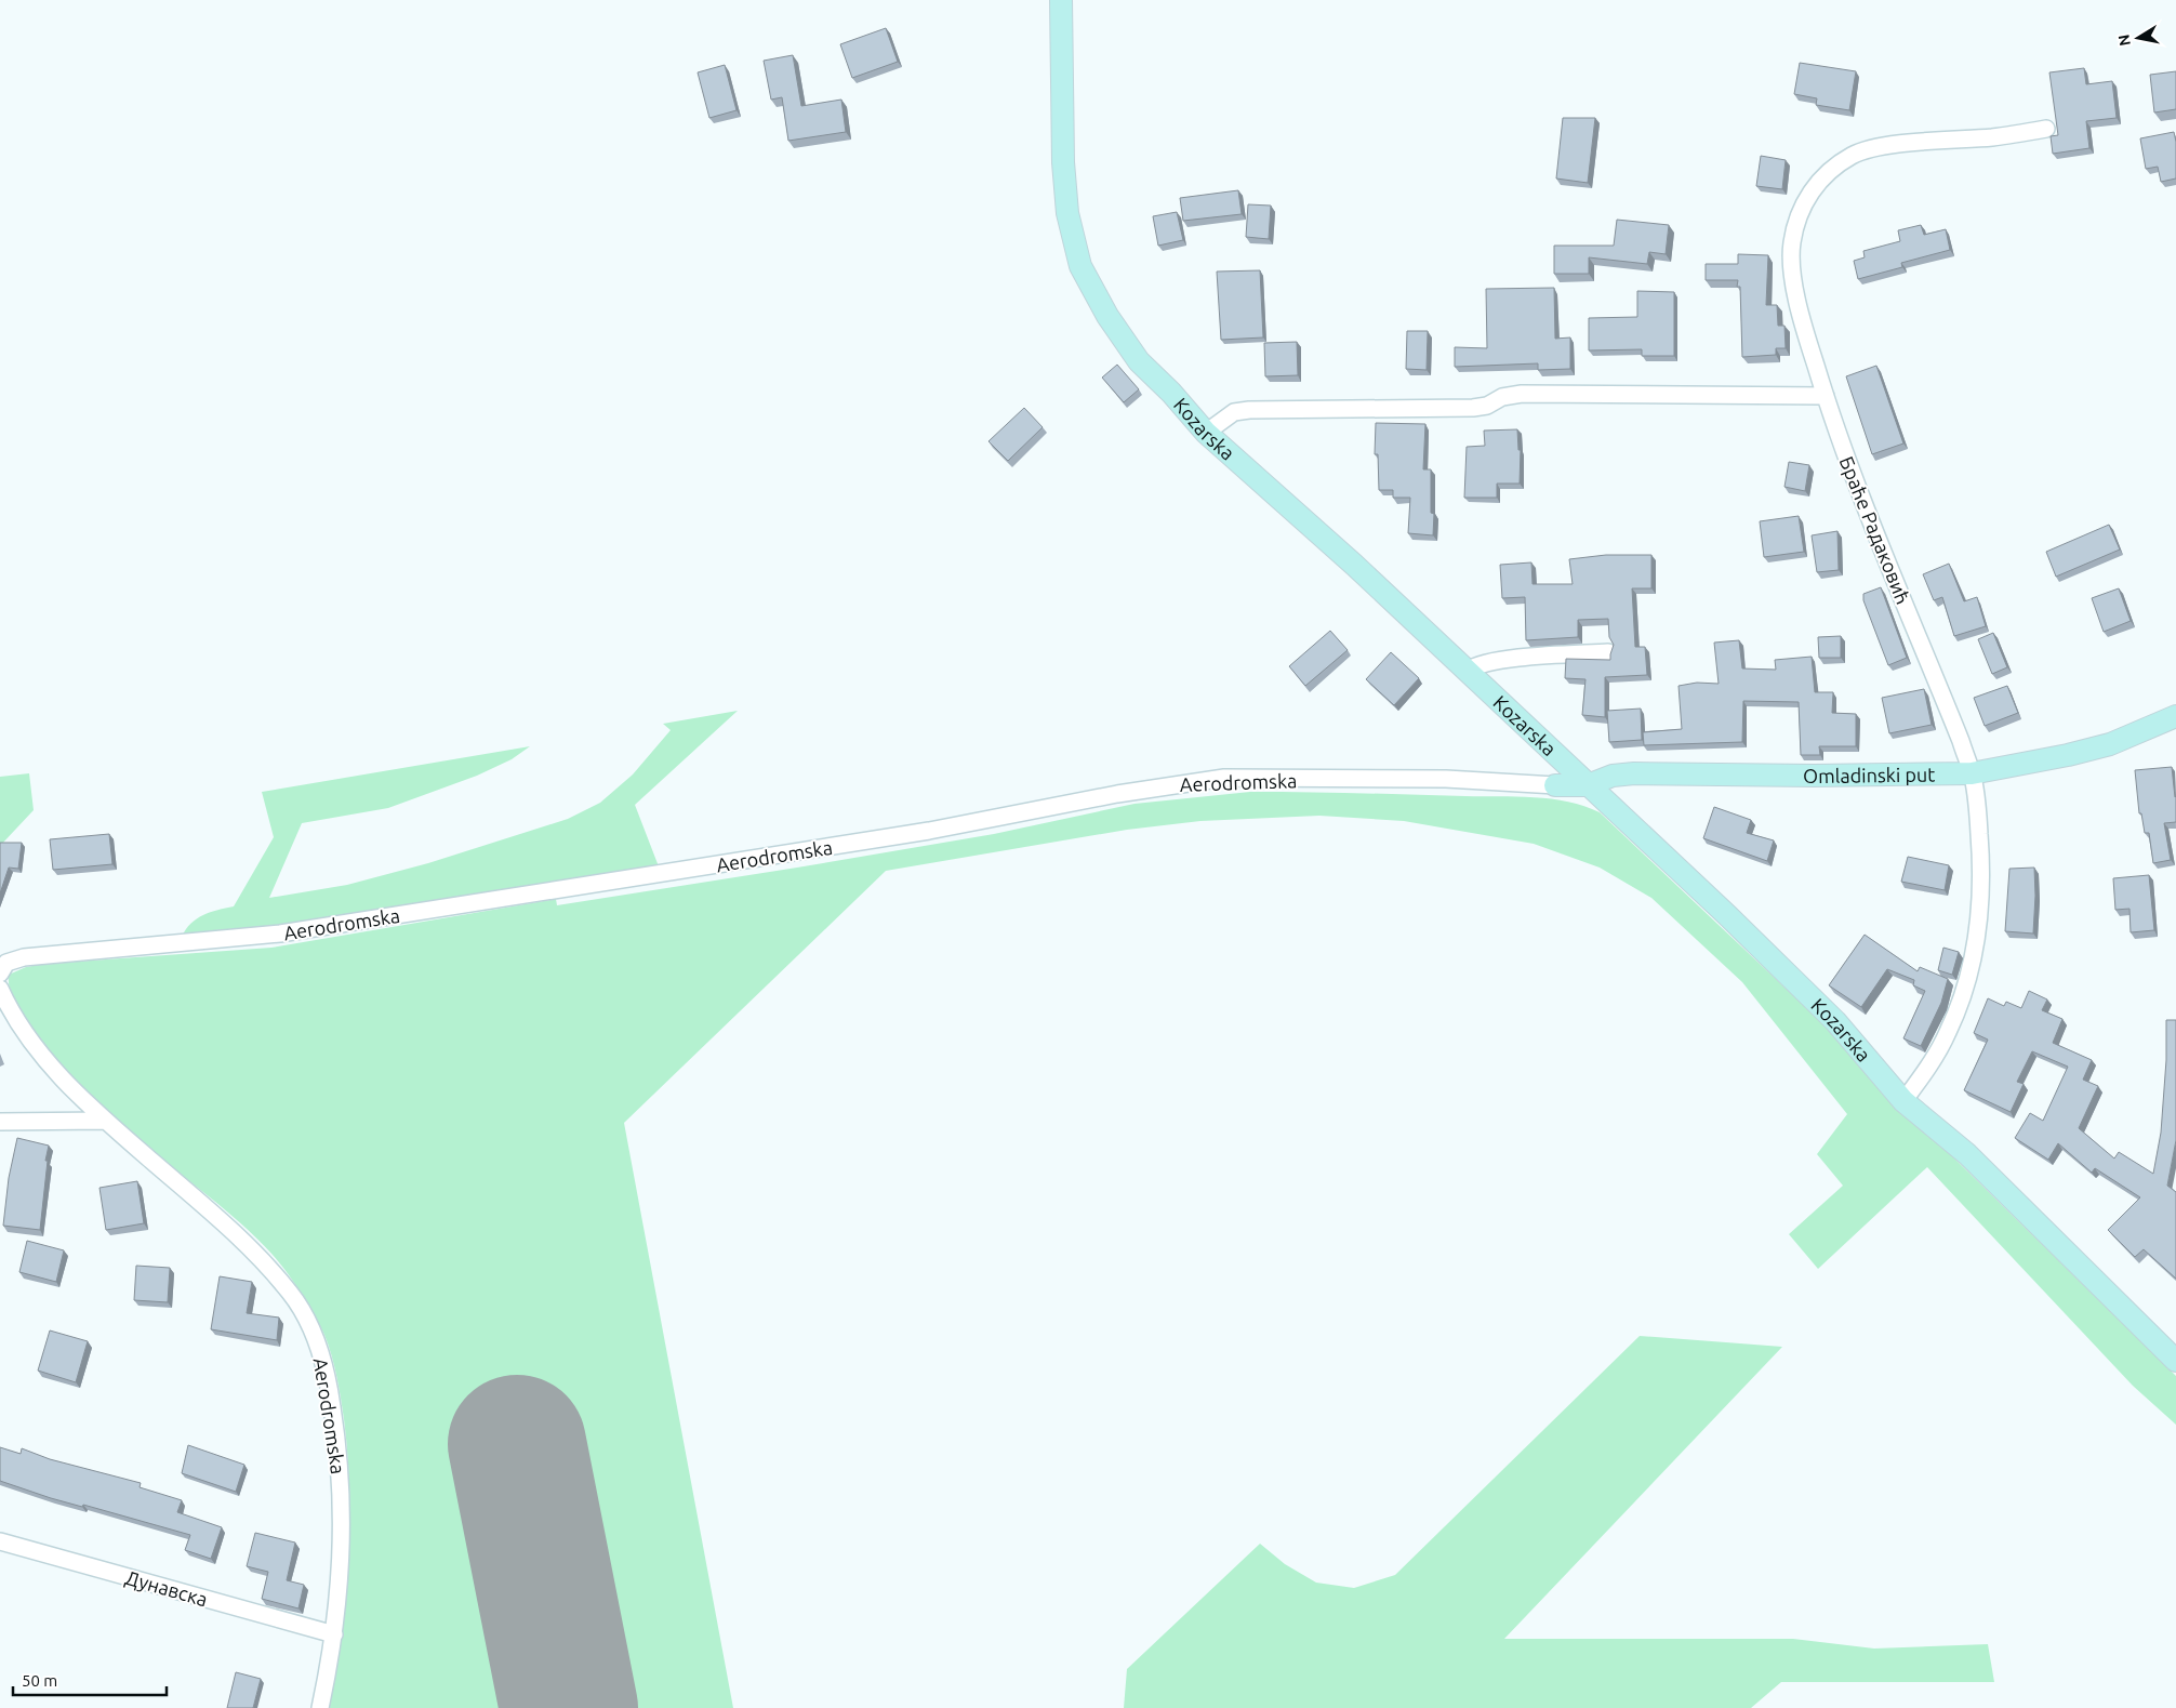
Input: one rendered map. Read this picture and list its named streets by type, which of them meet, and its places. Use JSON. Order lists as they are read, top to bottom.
{
  "streets": {
    "street": [
      "Kozarska",
      "Браће Радаковић",
      "Omladinski put",
      "Aerodromska",
      "Дунавска"
    ]
  },
  "crossings": [
    ["Kozarska", "Браће Радаковић"],
    ["Kozarska", "Omladinski put"],
    ["Браће Радаковић", "Omladinski put"],
    ["Omladinski put", "Aerodromska"],
    ["Aerodromska", "Дунавска"]
  ],
  "scale_bar": "50 m",
  "north": "left"
}
